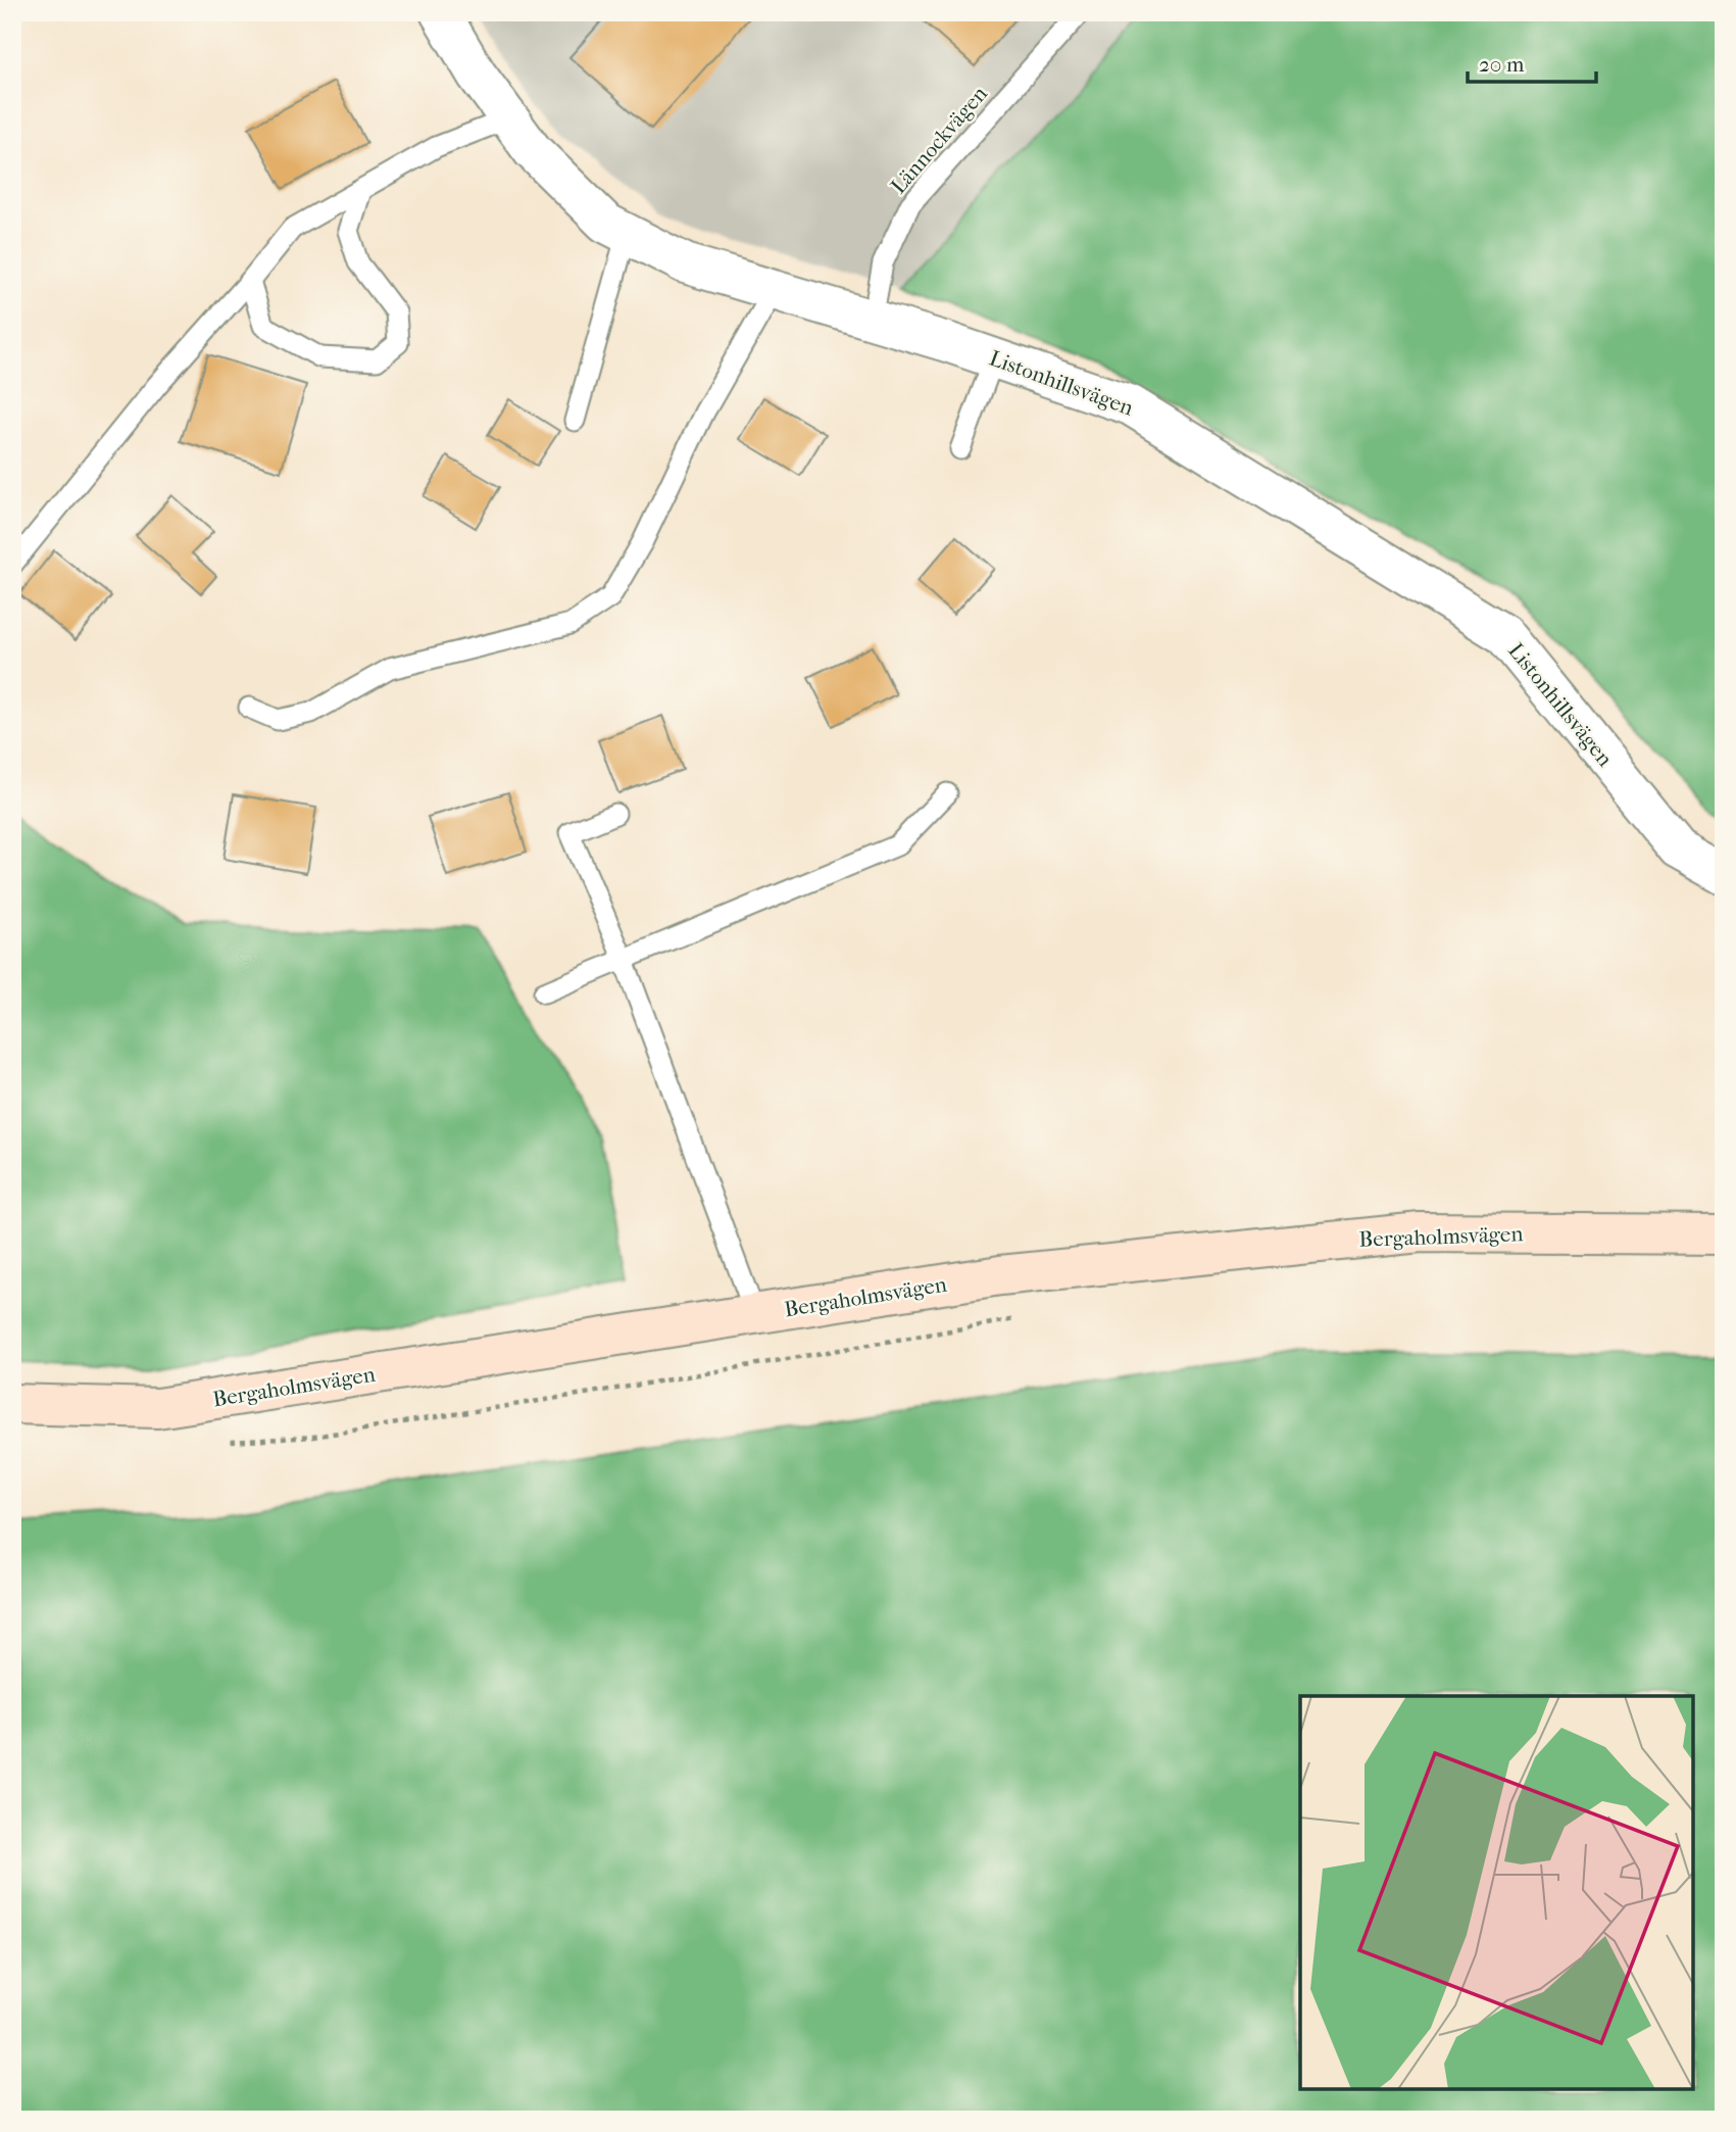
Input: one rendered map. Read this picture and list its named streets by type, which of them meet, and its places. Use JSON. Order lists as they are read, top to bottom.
{
  "streets": {
    "main road": ["Bergaholmsvägen"],
    "street": ["Listonhillsvägen"],
    "lane": ["Lännockvägen"]
  },
  "crossings": [
    ["Lännockvägen", "Listonhillsvägen"]
  ],
  "scale_bar": "20 m"
}
